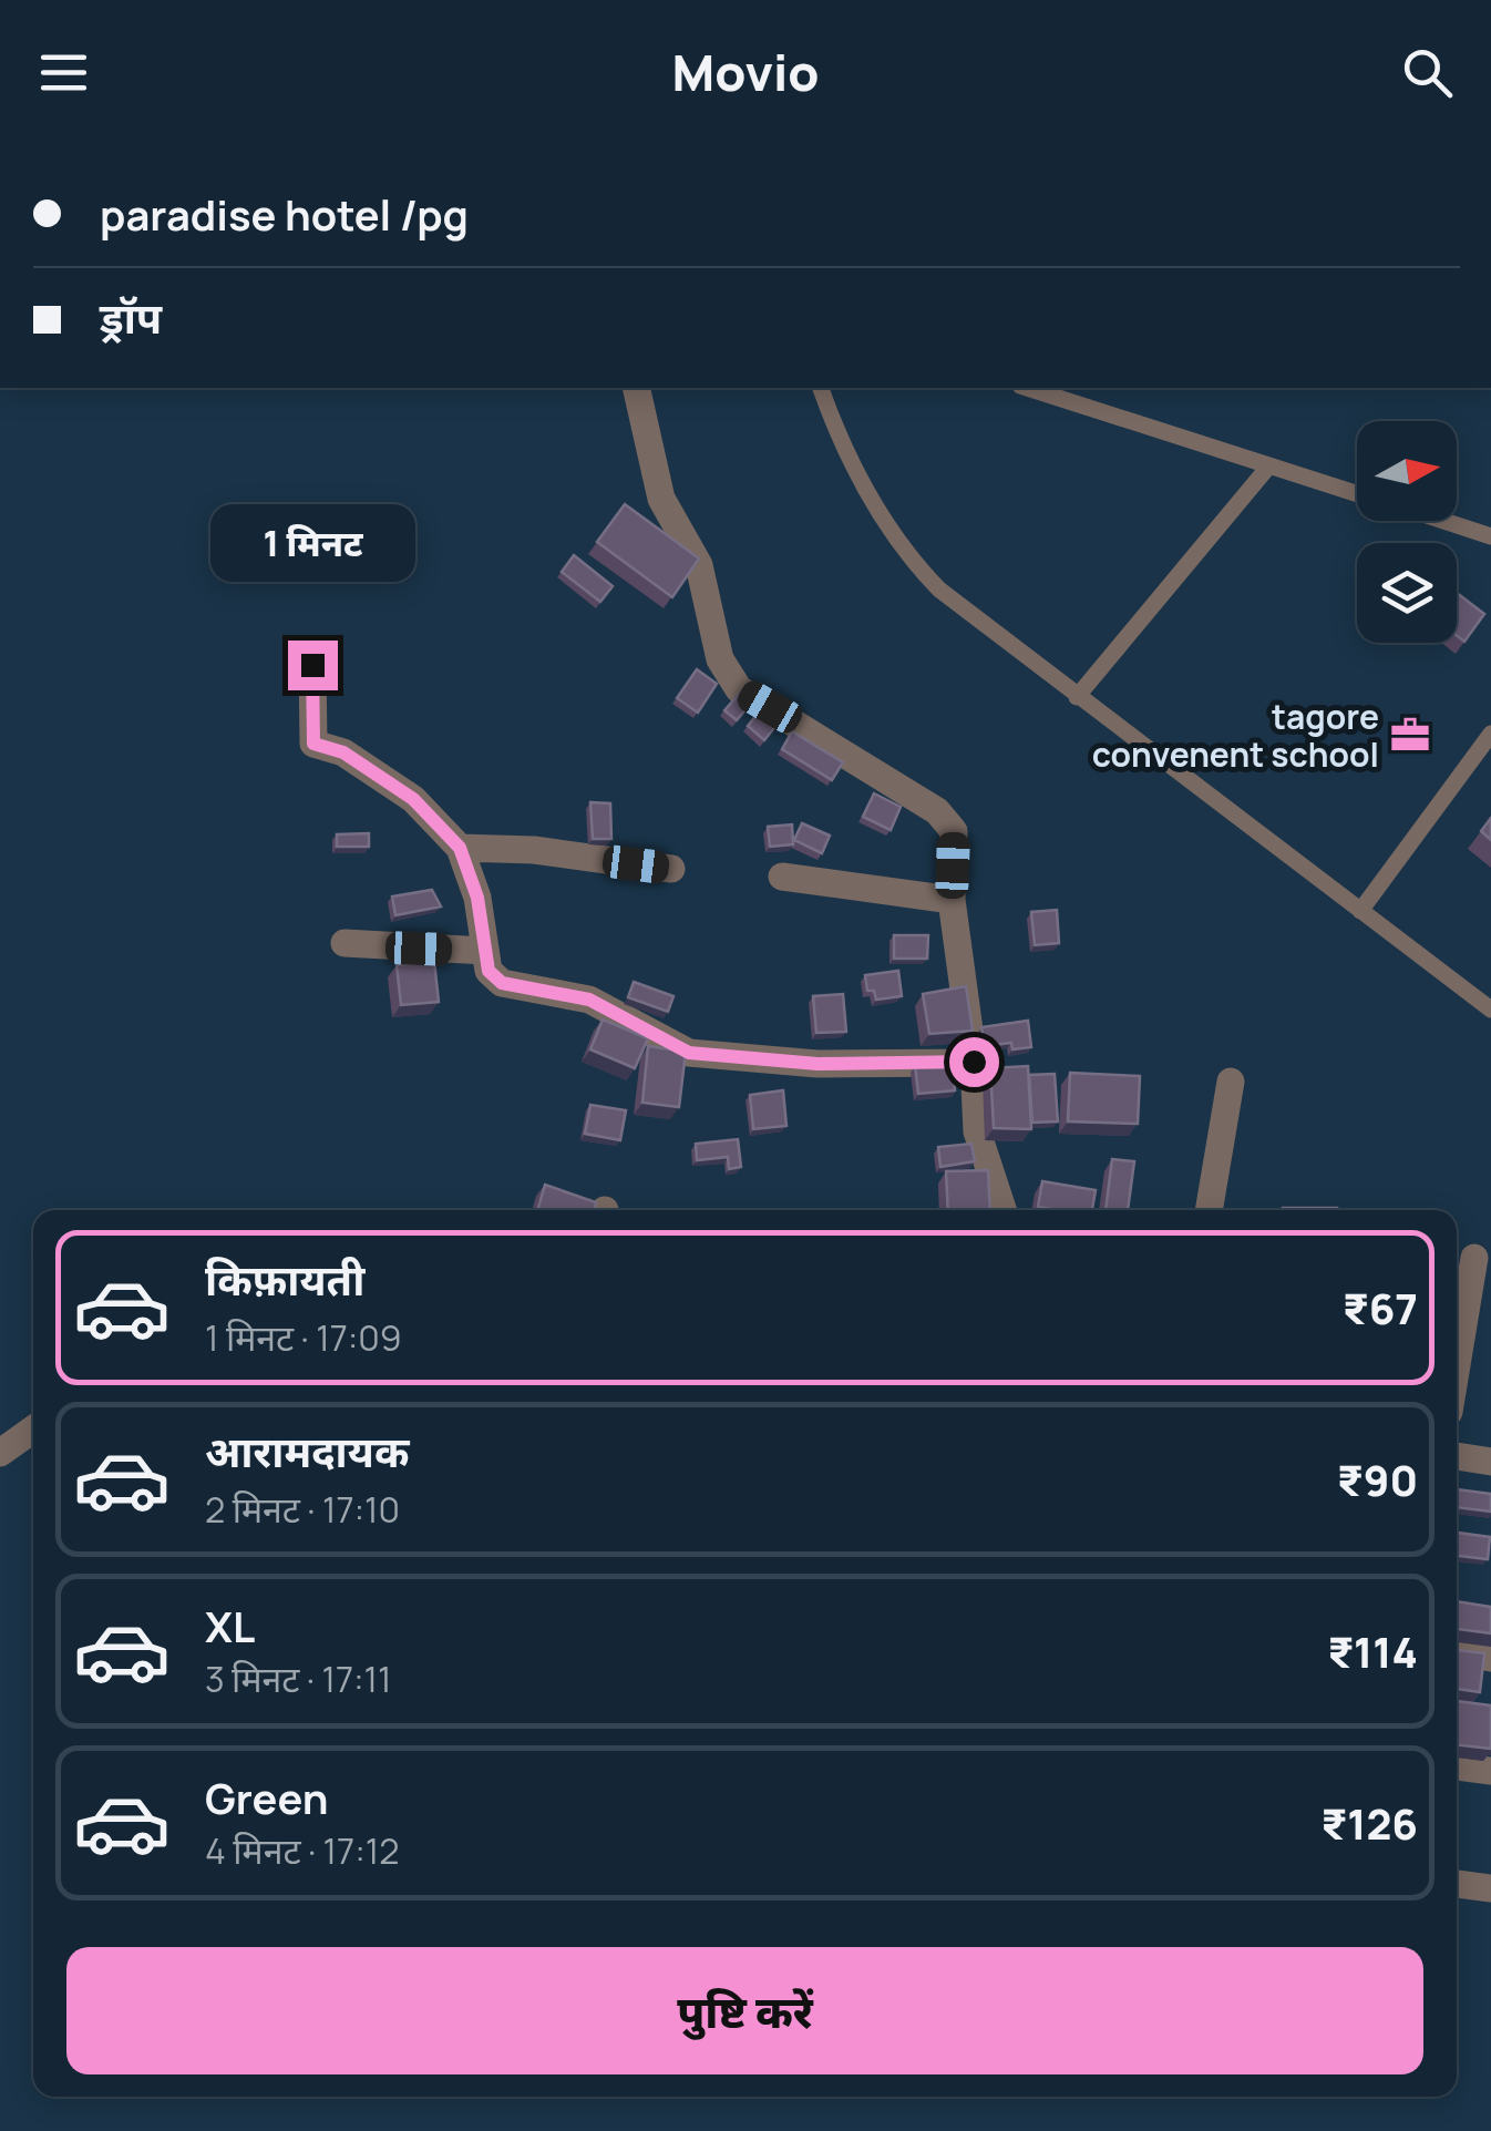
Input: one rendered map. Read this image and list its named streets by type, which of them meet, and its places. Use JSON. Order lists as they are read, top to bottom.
{
  "places": {
    "office": ["tagore convenent school"]
  },
  "north": "right",
  "page": {
    "header": "Movio",
    "banner": ["paradise hotel /pg", "ड्रॉप"],
    "bubble": "1 मिनट",
    "list": [
      {
        "name": "किफ़ायती",
        "note": "1 मिनट · 17:09",
        "value": "₹67"
      },
      {
        "name": "आरामदायक",
        "note": "2 मिनट · 17:10",
        "value": "₹90"
      },
      {
        "name": "XL",
        "note": "3 मिनट · 17:11",
        "value": "₹114"
      },
      {
        "name": "Green",
        "note": "4 मिनट · 17:12",
        "value": "₹126"
      }
    ],
    "buttons": "पुष्टि करें"
  }
}
